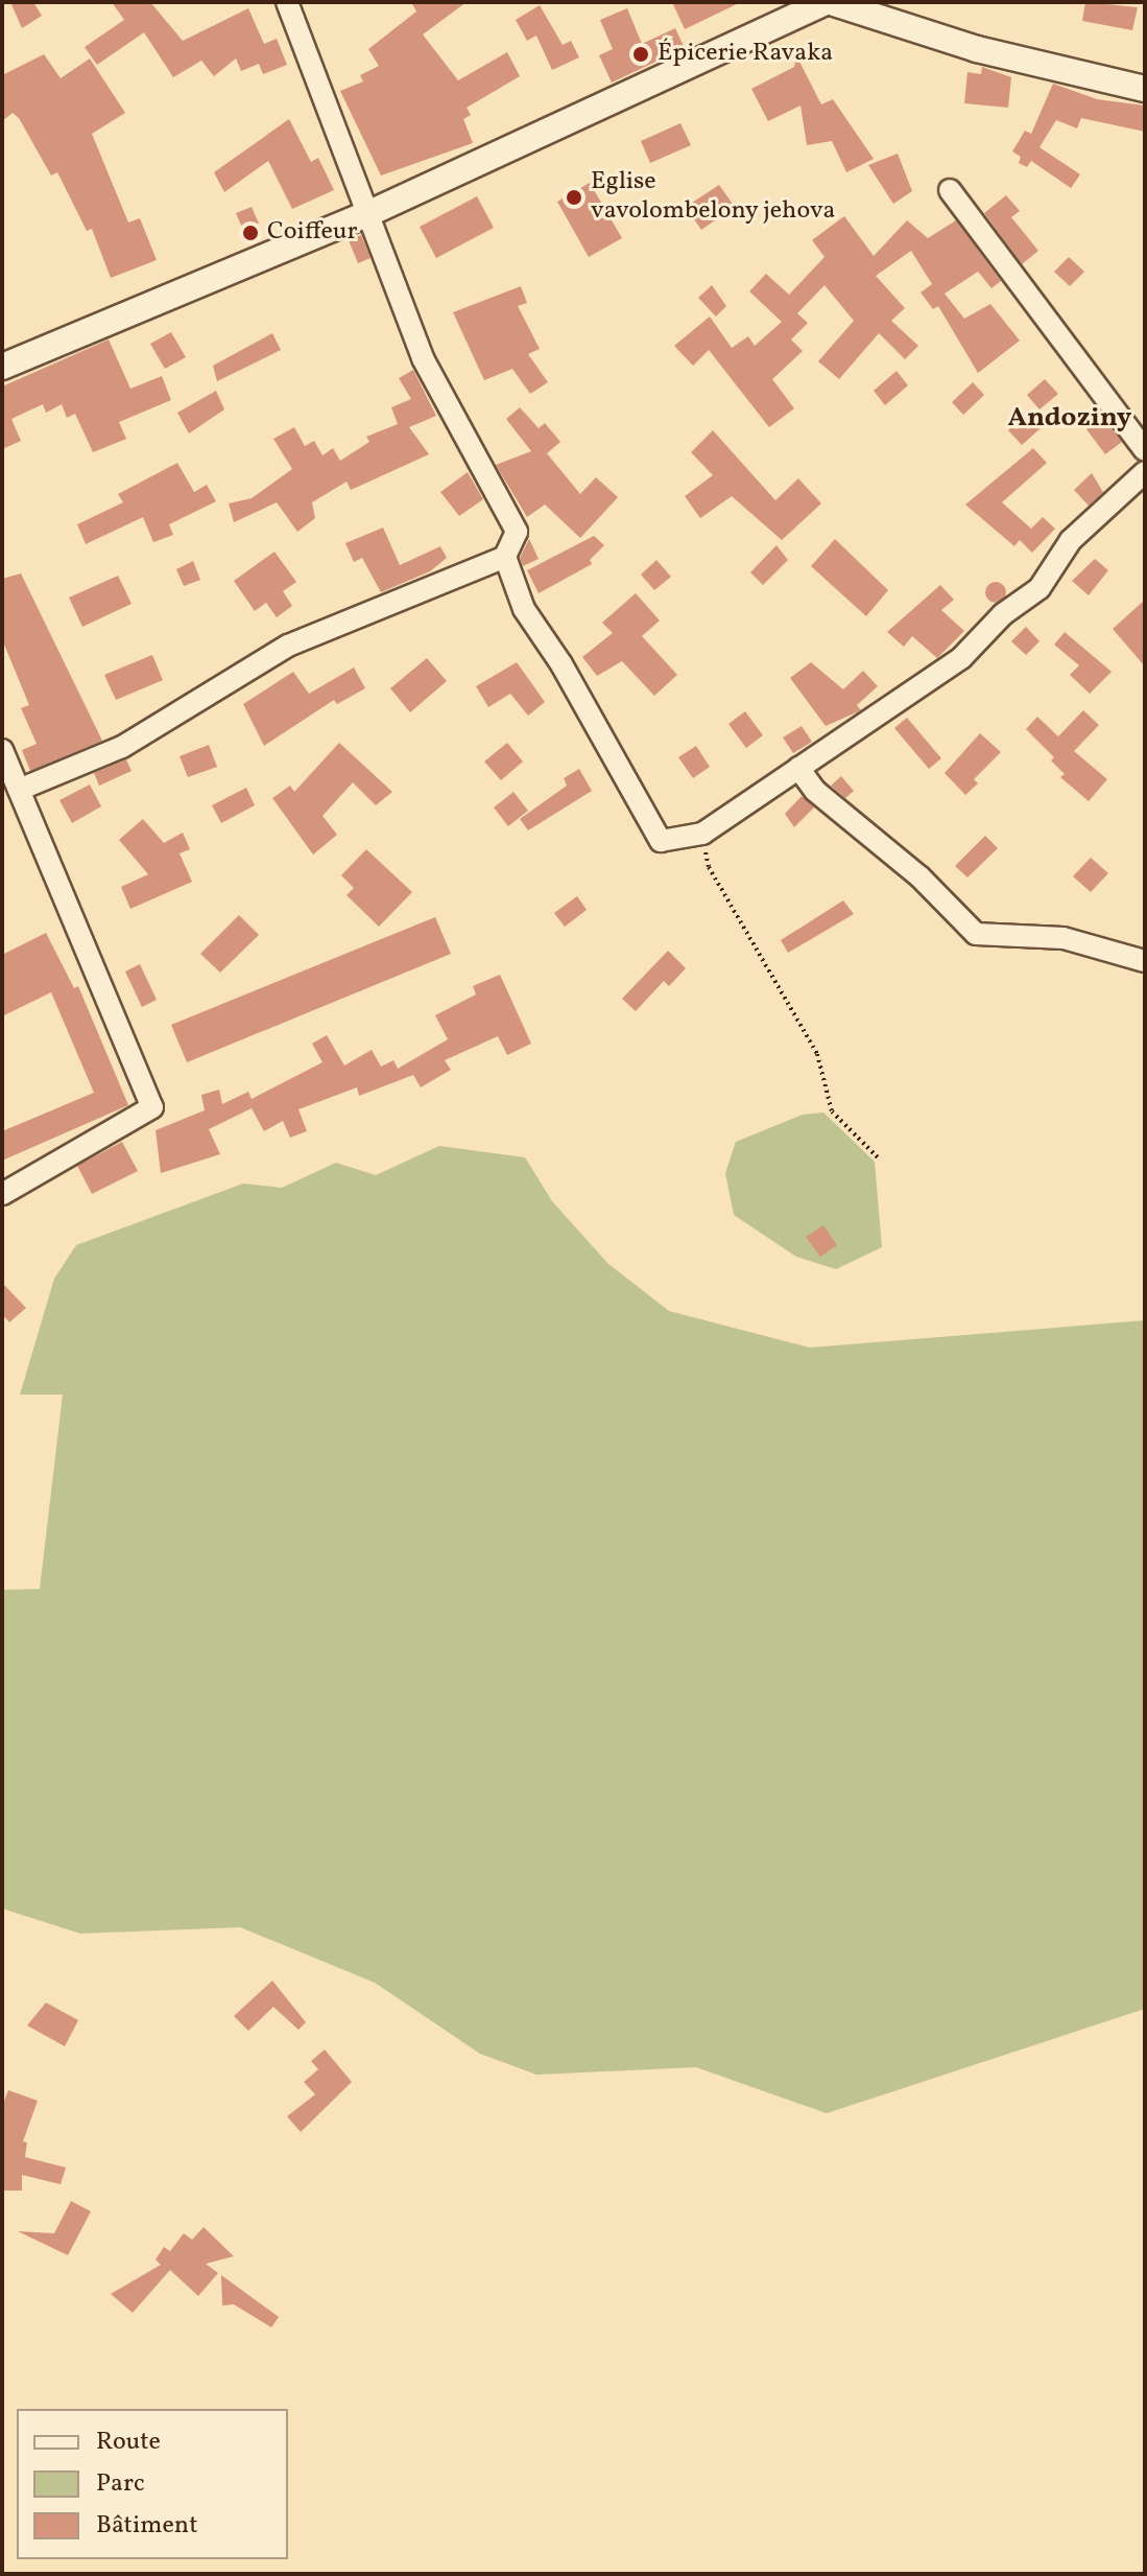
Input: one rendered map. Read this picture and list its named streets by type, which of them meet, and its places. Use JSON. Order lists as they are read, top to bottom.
{
  "districts": ["Andoziny"],
  "places": ["Épicerie Ravaka", "Eglise vavolombelony jehova", "Coiffeur"],
  "legend": ["Route", "Parc", "Bâtiment"]
}
